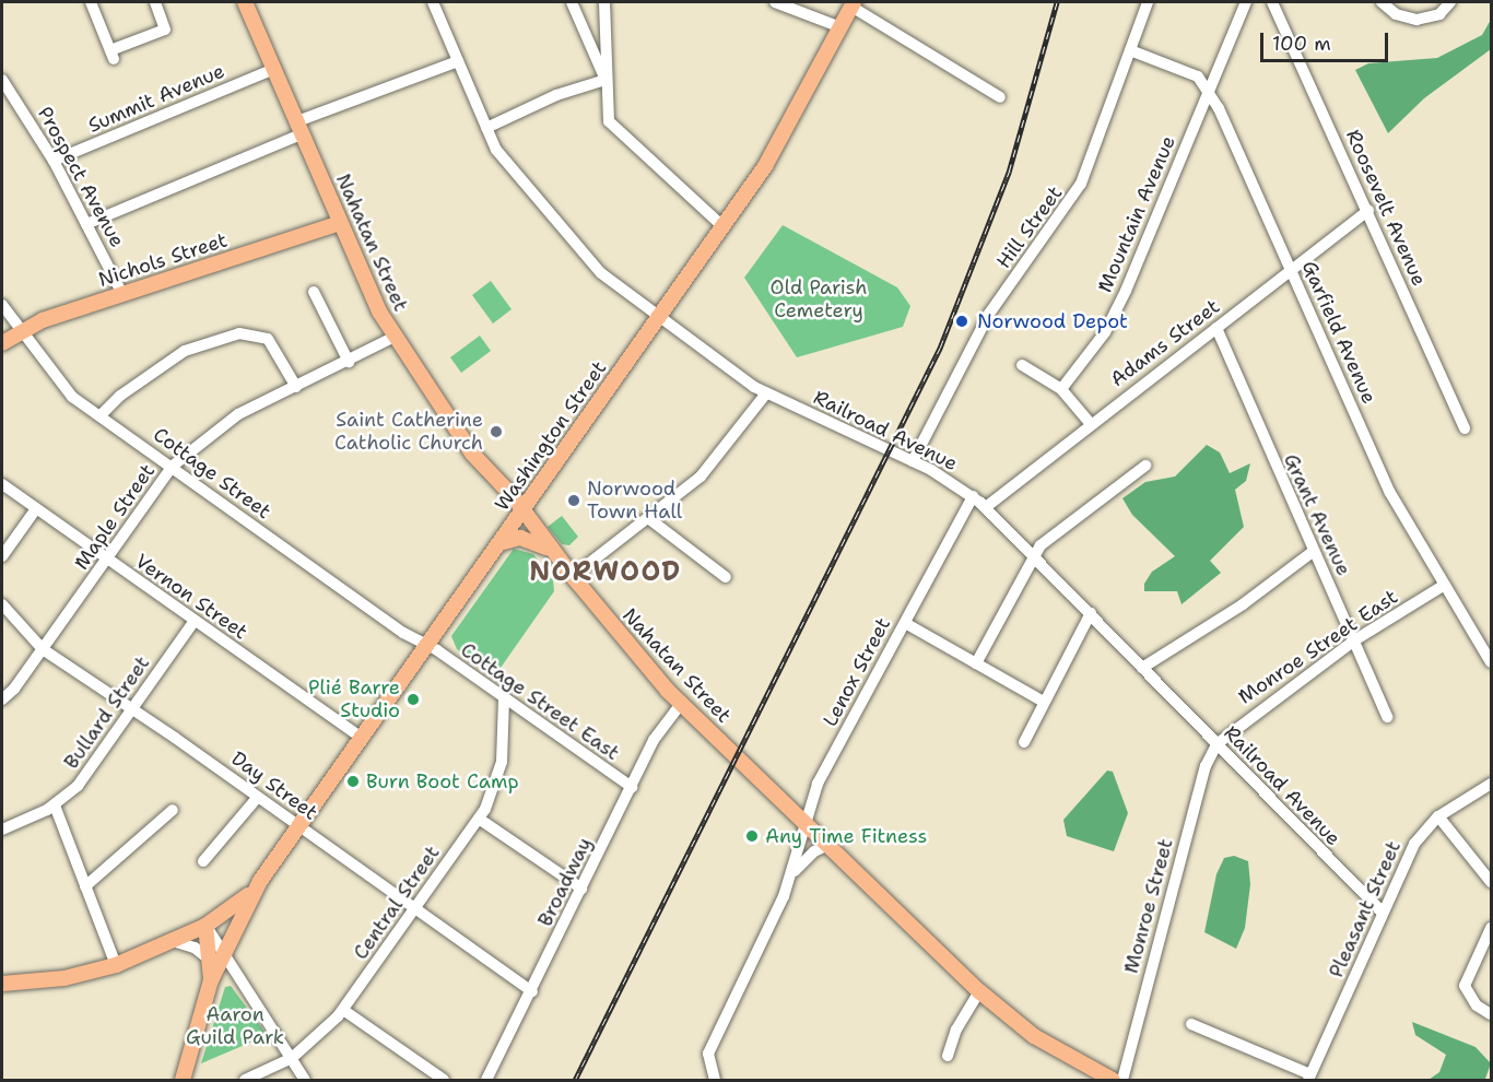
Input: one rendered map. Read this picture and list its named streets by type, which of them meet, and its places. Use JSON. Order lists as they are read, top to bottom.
{
  "streets": {
    "main road": ["Nahatan Street", "Nichols Street", "Washington Street"],
    "street": [
      "Summit Avenue",
      "Prospect Avenue",
      "Roosevelt Avenue",
      "Mountain Avenue",
      "Hill Street",
      "Garfield Avenue",
      "Adams Street",
      "Railroad Avenue",
      "Cottage Street",
      "Grant Avenue",
      "Maple Street",
      "Vernon Street",
      "Monroe Street East",
      "Lenox Street",
      "Cottage Street East",
      "Bullard Street",
      "Day Street",
      "Broadway",
      "Central Street",
      "Monroe Street",
      "Pleasant Street"
    ]
  },
  "crossings": [
    ["Summit Avenue", "Prospect Avenue"],
    ["Summit Avenue", "Nahatan Street"],
    ["Prospect Avenue", "Nichols Street"],
    ["Roosevelt Avenue", "Adams Street"],
    ["Mountain Avenue", "Garfield Avenue"],
    ["Hill Street", "Garfield Avenue"],
    ["Hill Street", "Railroad Avenue"],
    ["Nahatan Street", "Nichols Street"],
    ["Nahatan Street", "Washington Street"],
    ["Nahatan Street", "Maple Street"],
    ["Nahatan Street", "Lenox Street"],
    ["Nahatan Street", "Broadway"],
    ["Nichols Street", "Cottage Street"],
    ["Garfield Avenue", "Adams Street"],
    ["Garfield Avenue", "Monroe Street East"],
    ["Adams Street", "Railroad Avenue"],
    ["Adams Street", "Grant Avenue"],
    ["Railroad Avenue", "Washington Street"],
    ["Railroad Avenue", "Monroe Street East"],
    ["Railroad Avenue", "Lenox Street"],
    ["Railroad Avenue", "Monroe Street"],
    ["Railroad Avenue", "Pleasant Street"],
    ["Washington Street", "Cottage Street"],
    ["Washington Street", "Vernon Street"],
    ["Washington Street", "Cottage Street East"],
    ["Washington Street", "Day Street"],
    ["Cottage Street", "Maple Street"],
    ["Cottage Street", "Cottage Street East"],
    ["Grant Avenue", "Monroe Street East"],
    ["Maple Street", "Vernon Street"],
    ["Maple Street", "Day Street"],
    ["Vernon Street", "Bullard Street"],
    ["Monroe Street East", "Monroe Street"],
    ["Cottage Street East", "Broadway"],
    ["Cottage Street East", "Central Street"],
    ["Bullard Street", "Day Street"],
    ["Day Street", "Broadway"],
    ["Day Street", "Central Street"]
  ],
  "districts": ["NORWOOD"],
  "parks": ["Old Parish Cemetery", "Aaron Guild Park"],
  "places": [
    "Norwood Depot",
    "Saint Catherine Catholic Church",
    "Norwood Town Hall",
    "Plié Barre Studio",
    "Burn Boot Camp",
    "Any Time Fitness"
  ],
  "scale_bar": "100 m"
}
